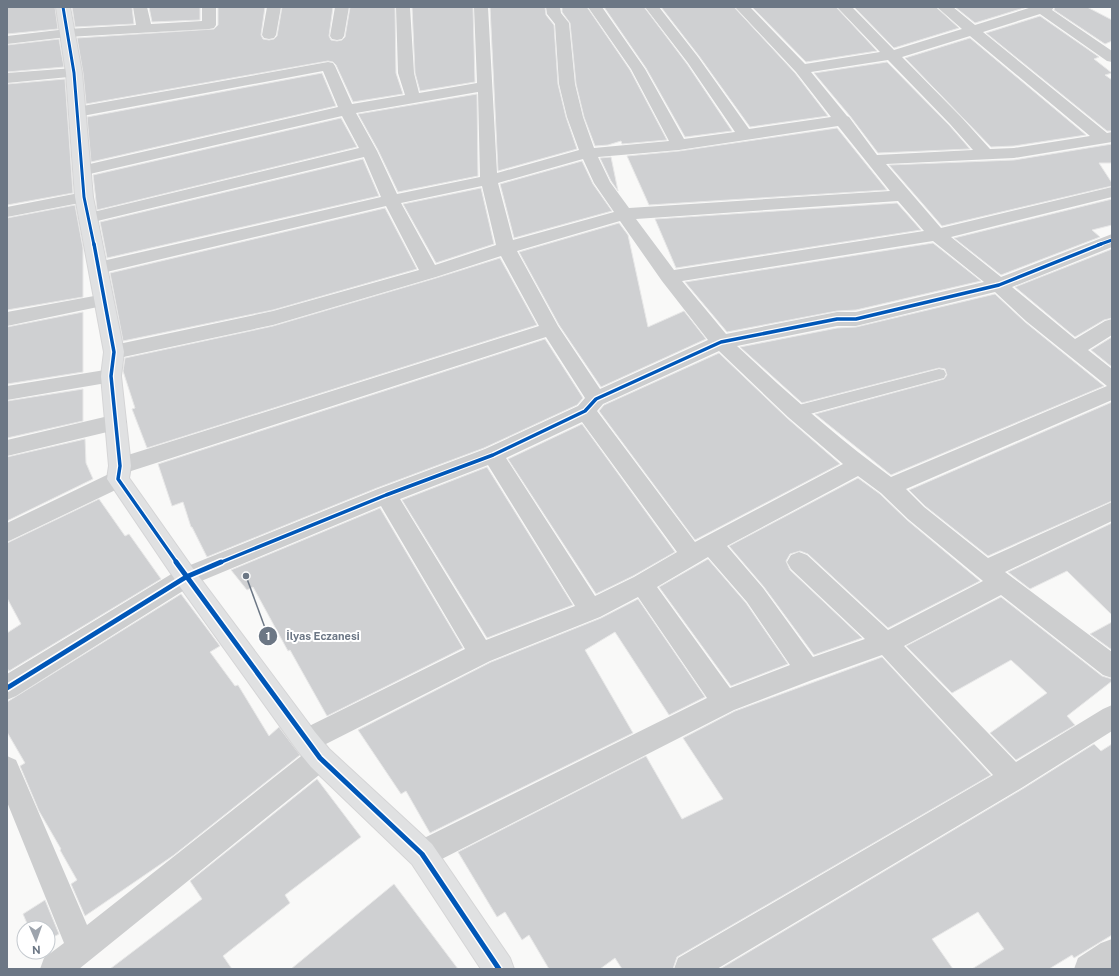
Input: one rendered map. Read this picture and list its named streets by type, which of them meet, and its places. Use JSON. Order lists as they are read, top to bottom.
{
  "places": ["İlyas Eczanesi"],
  "north": "bottom"
}
